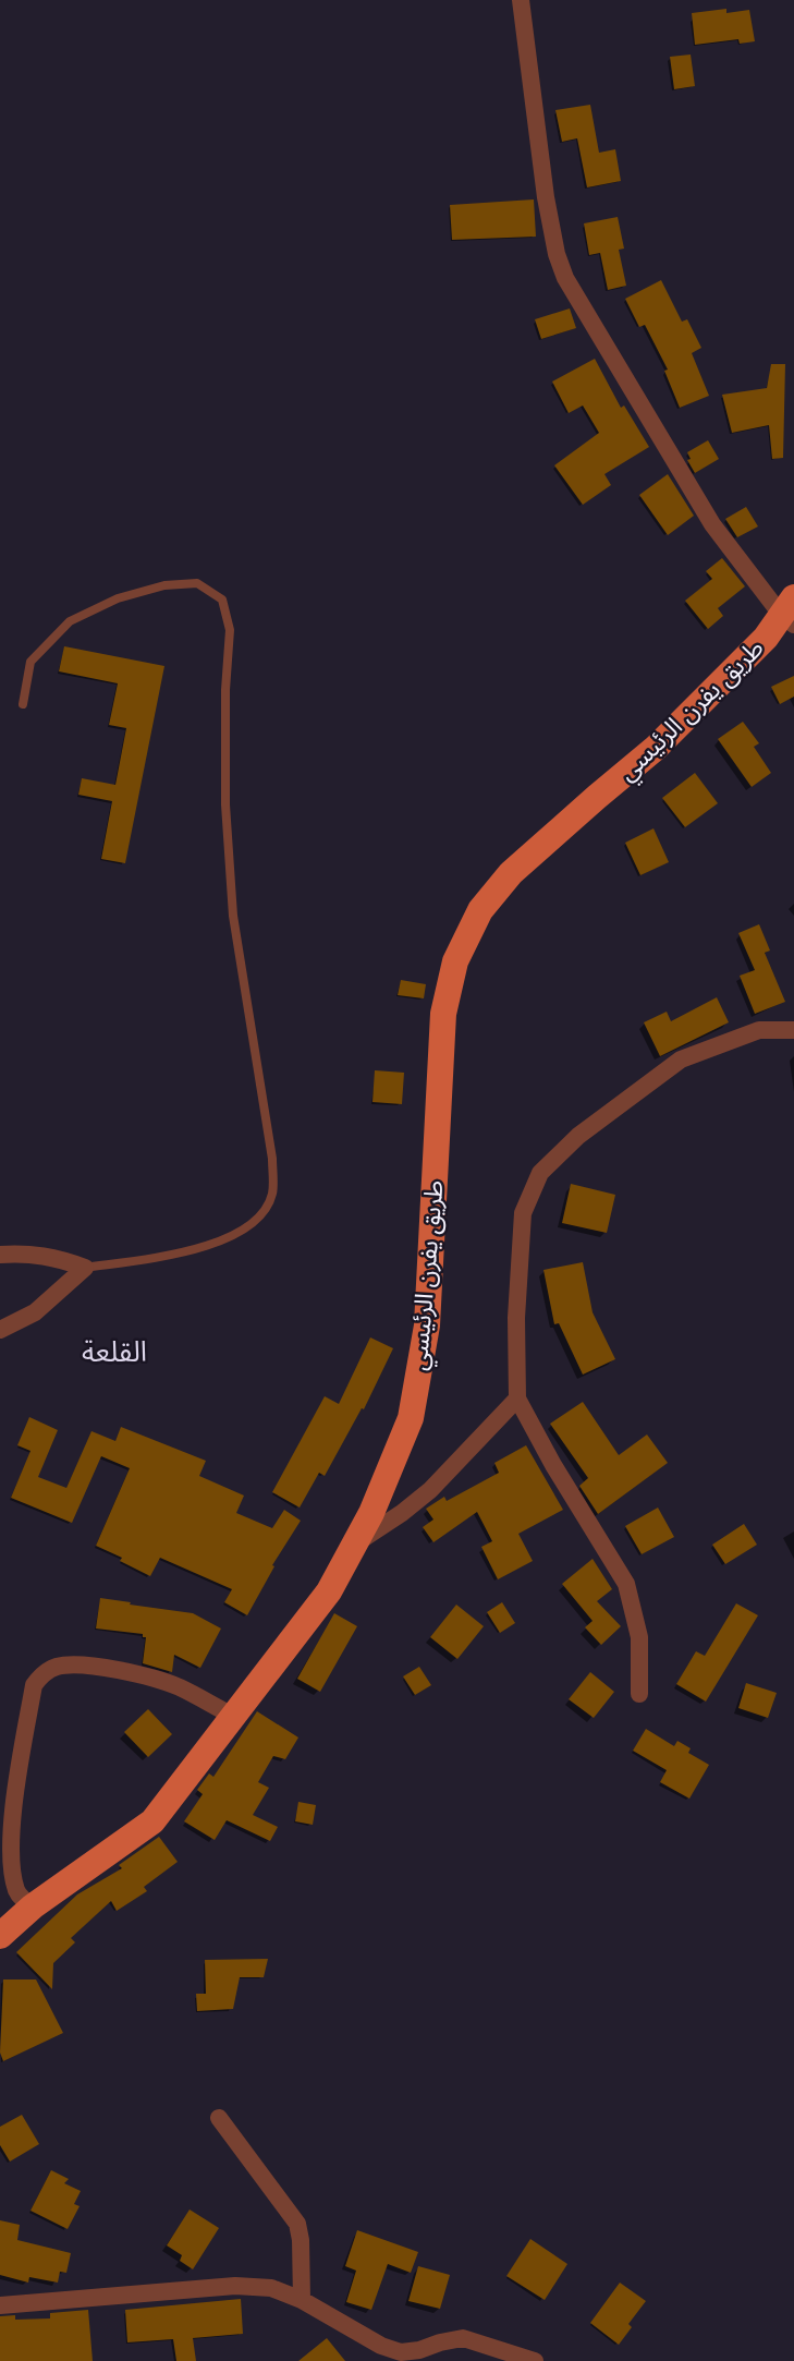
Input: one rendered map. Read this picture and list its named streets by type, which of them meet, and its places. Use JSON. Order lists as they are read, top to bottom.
{
  "streets": {
    "main road": ["طريق يفرن الرئيسي"]
  },
  "districts": ["القلعة"]
}
